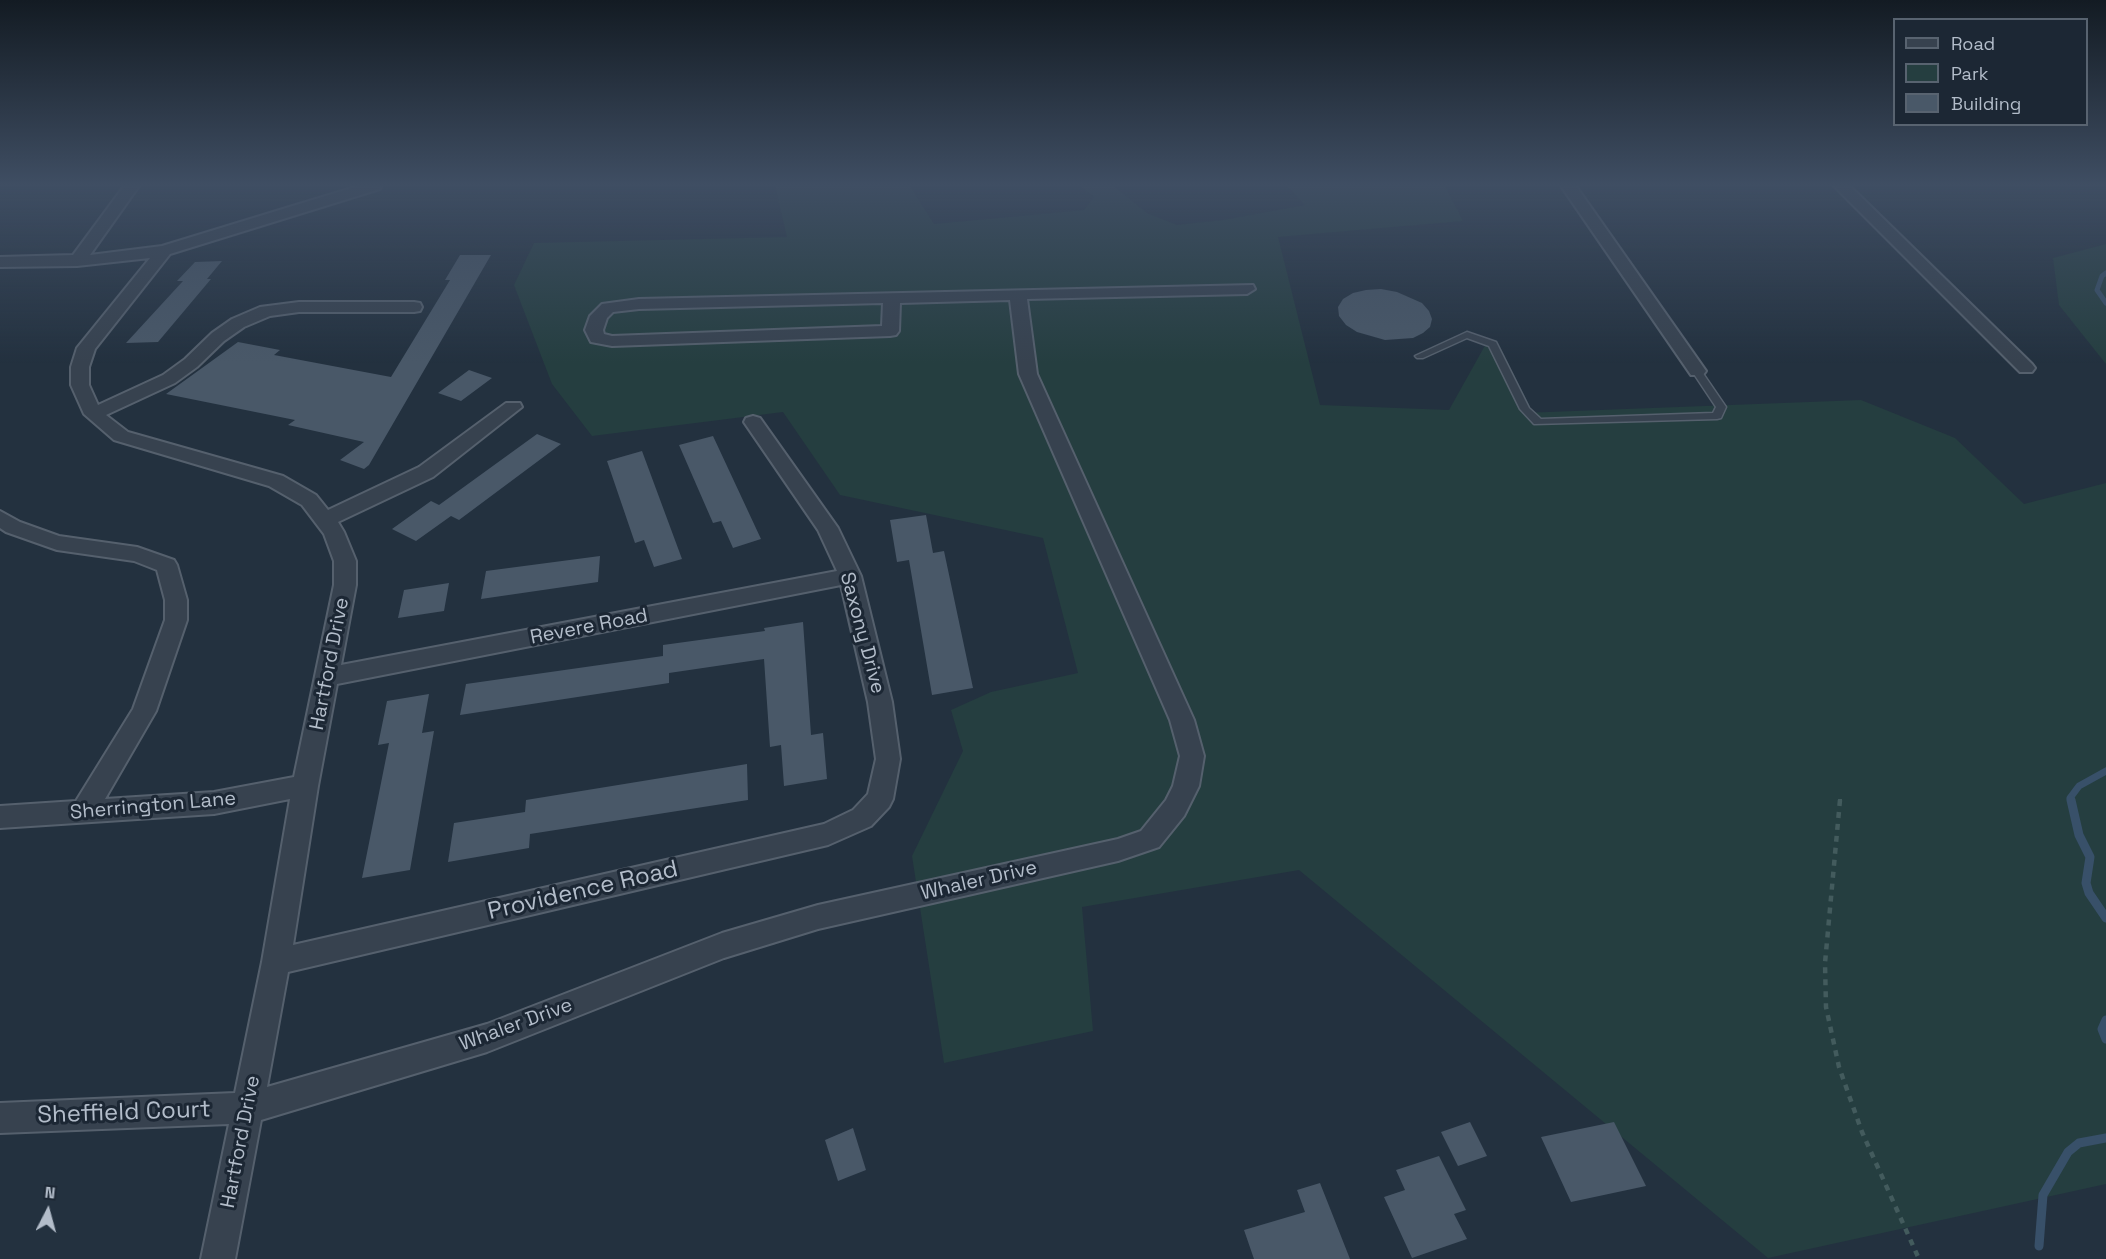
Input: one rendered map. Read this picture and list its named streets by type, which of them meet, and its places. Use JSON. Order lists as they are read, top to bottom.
{
  "streets": {
    "street": [
      "Revere Road",
      "Saxony Drive",
      "Hartford Drive",
      "Sherrington Lane",
      "Whaler Drive",
      "Providence Road",
      "Sheffield Court"
    ]
  },
  "crossings": [
    ["Revere Road", "Saxony Drive"],
    ["Revere Road", "Hartford Drive"],
    ["Saxony Drive", "Providence Road"],
    ["Hartford Drive", "Sherrington Lane"],
    ["Hartford Drive", "Whaler Drive"],
    ["Hartford Drive", "Providence Road"],
    ["Hartford Drive", "Sheffield Court"],
    ["Whaler Drive", "Sheffield Court"]
  ],
  "legend": ["Road", "Park", "Building"],
  "north": "top"
}
